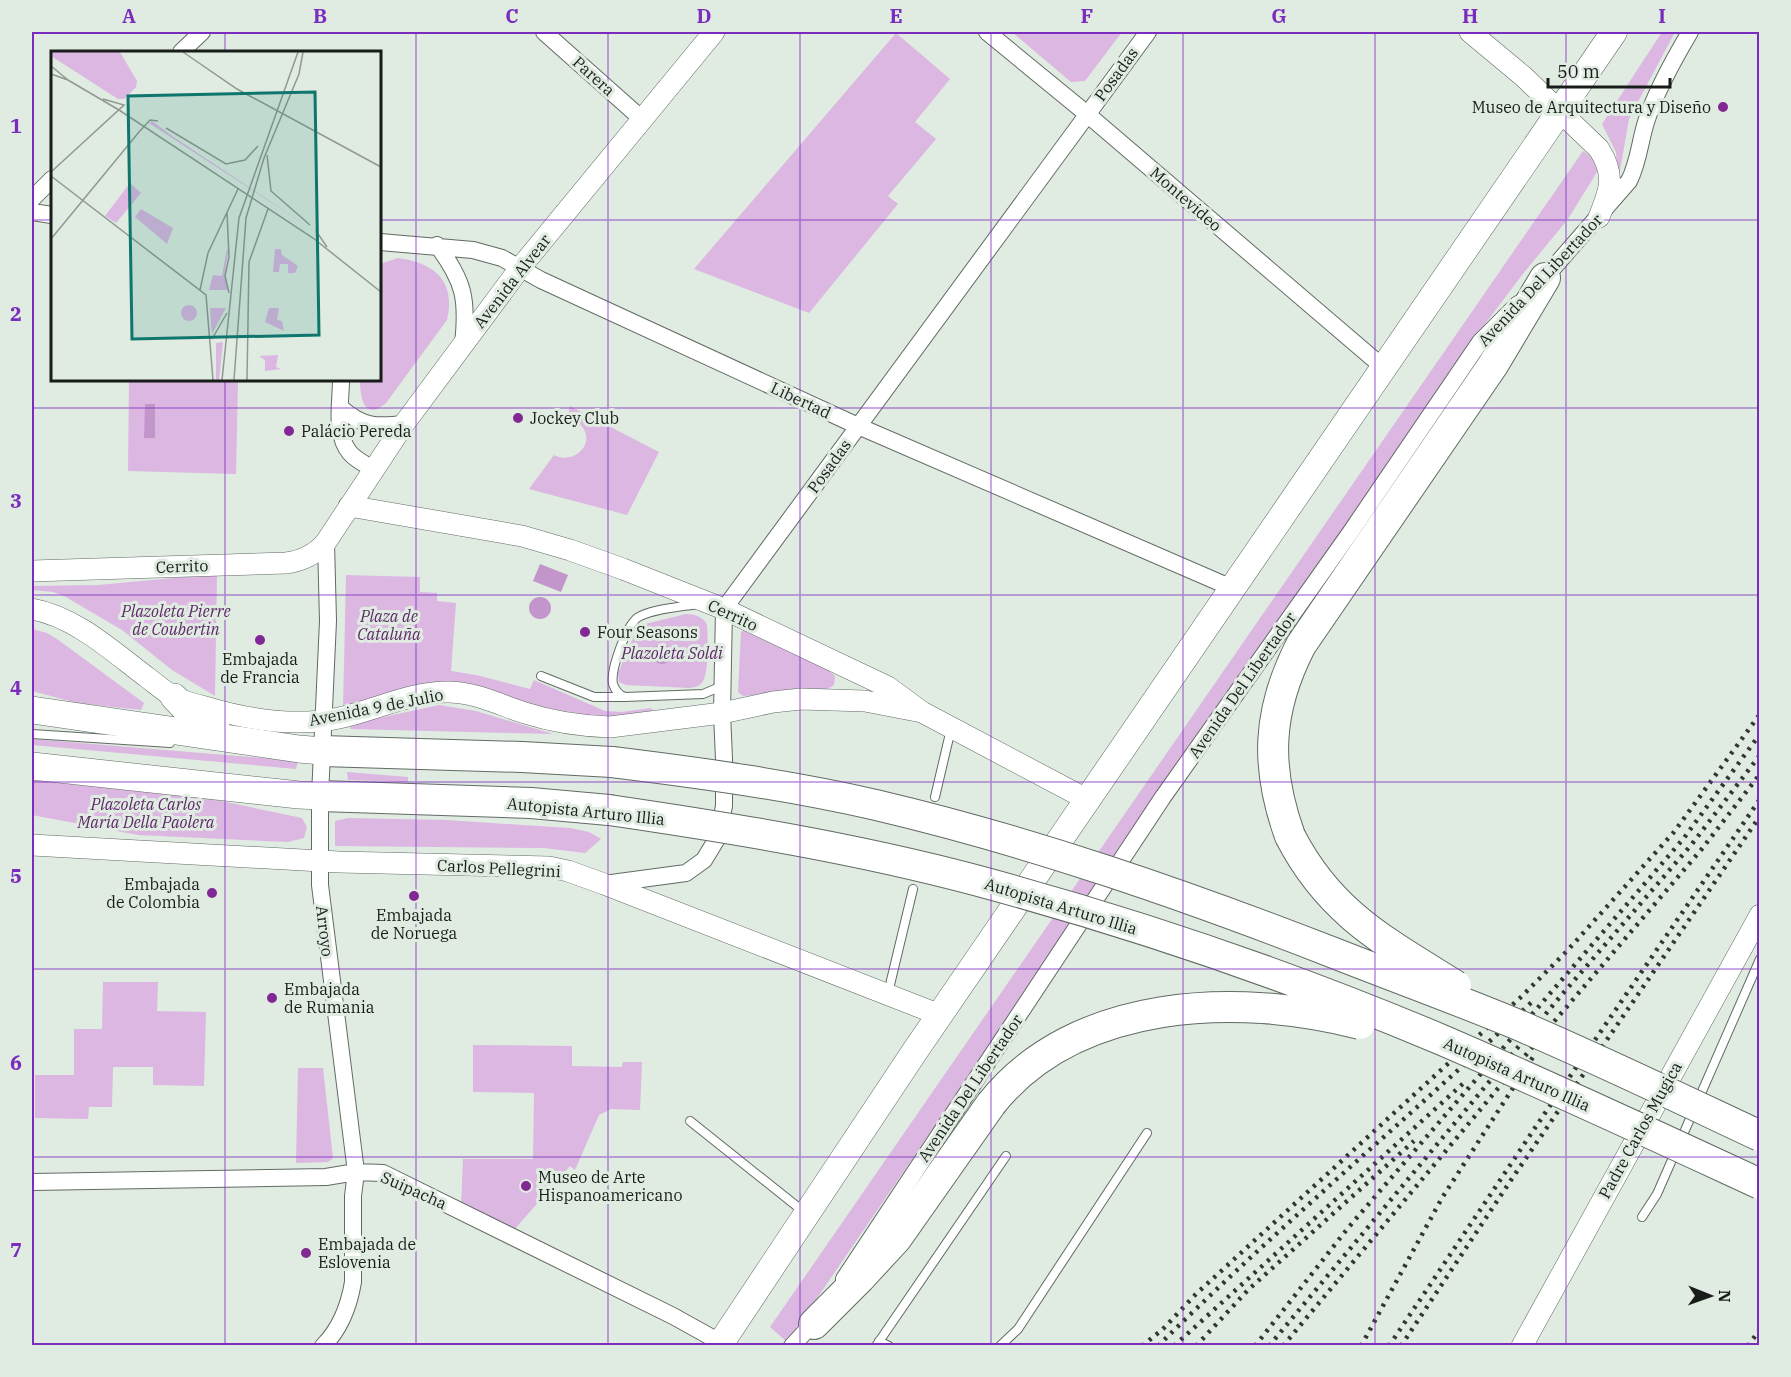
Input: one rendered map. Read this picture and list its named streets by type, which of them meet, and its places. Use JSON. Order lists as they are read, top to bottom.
{
  "streets": {
    "highway": ["Avenida 9 de Julio", "Autopista Arturo Illia"],
    "street": [
      "Posadas",
      "Parera",
      "Montevideo",
      "Avenida Del Libertador",
      "Avenida Alvear",
      "Libertad",
      "Cerrito",
      "Carlos Pellegrini",
      "Arroyo",
      "Padre Carlos Mugica",
      "Suipacha"
    ]
  },
  "crossings": [
    ["Posadas", "Montevideo"],
    ["Posadas", "Libertad"],
    ["Posadas", "Cerrito"],
    ["Parera", "Avenida Alvear"],
    ["Avenida Alvear", "Libertad"],
    ["Avenida Alvear", "Cerrito"],
    ["Avenida Alvear", "Arroyo"],
    ["Cerrito", "Avenida 9 de Julio"],
    ["Cerrito", "Arroyo"],
    ["Avenida 9 de Julio", "Arroyo"],
    ["Autopista Arturo Illia", "Arroyo"],
    ["Carlos Pellegrini", "Arroyo"],
    ["Arroyo", "Suipacha"]
  ],
  "parks": [
    "Plazoleta Pierre de Coubertin",
    "Plaza de Cataluña",
    "Plazoleta Soldi",
    "Plazoleta Carlos María Della Paolera"
  ],
  "places": [
    "Museo de Arquitectura y Diseño",
    "Jockey Club",
    "Palácio Pereda",
    "Four Seasons",
    "Embajada de Francia",
    "Embajada de Colombia",
    "Embajada de Noruega",
    "Embajada de Rumania",
    "Museo de Arte Hispanoamericano",
    "Embajada de Eslovenia"
  ],
  "scale_bar": "50 m",
  "north": "right",
  "grid": {
    "columns": [
      "A",
      "B",
      "C",
      "D",
      "E",
      "F",
      "G",
      "H",
      "I"
    ],
    "rows": [
      "1",
      "2",
      "3",
      "4",
      "5",
      "6",
      "7"
    ]
  }
}
